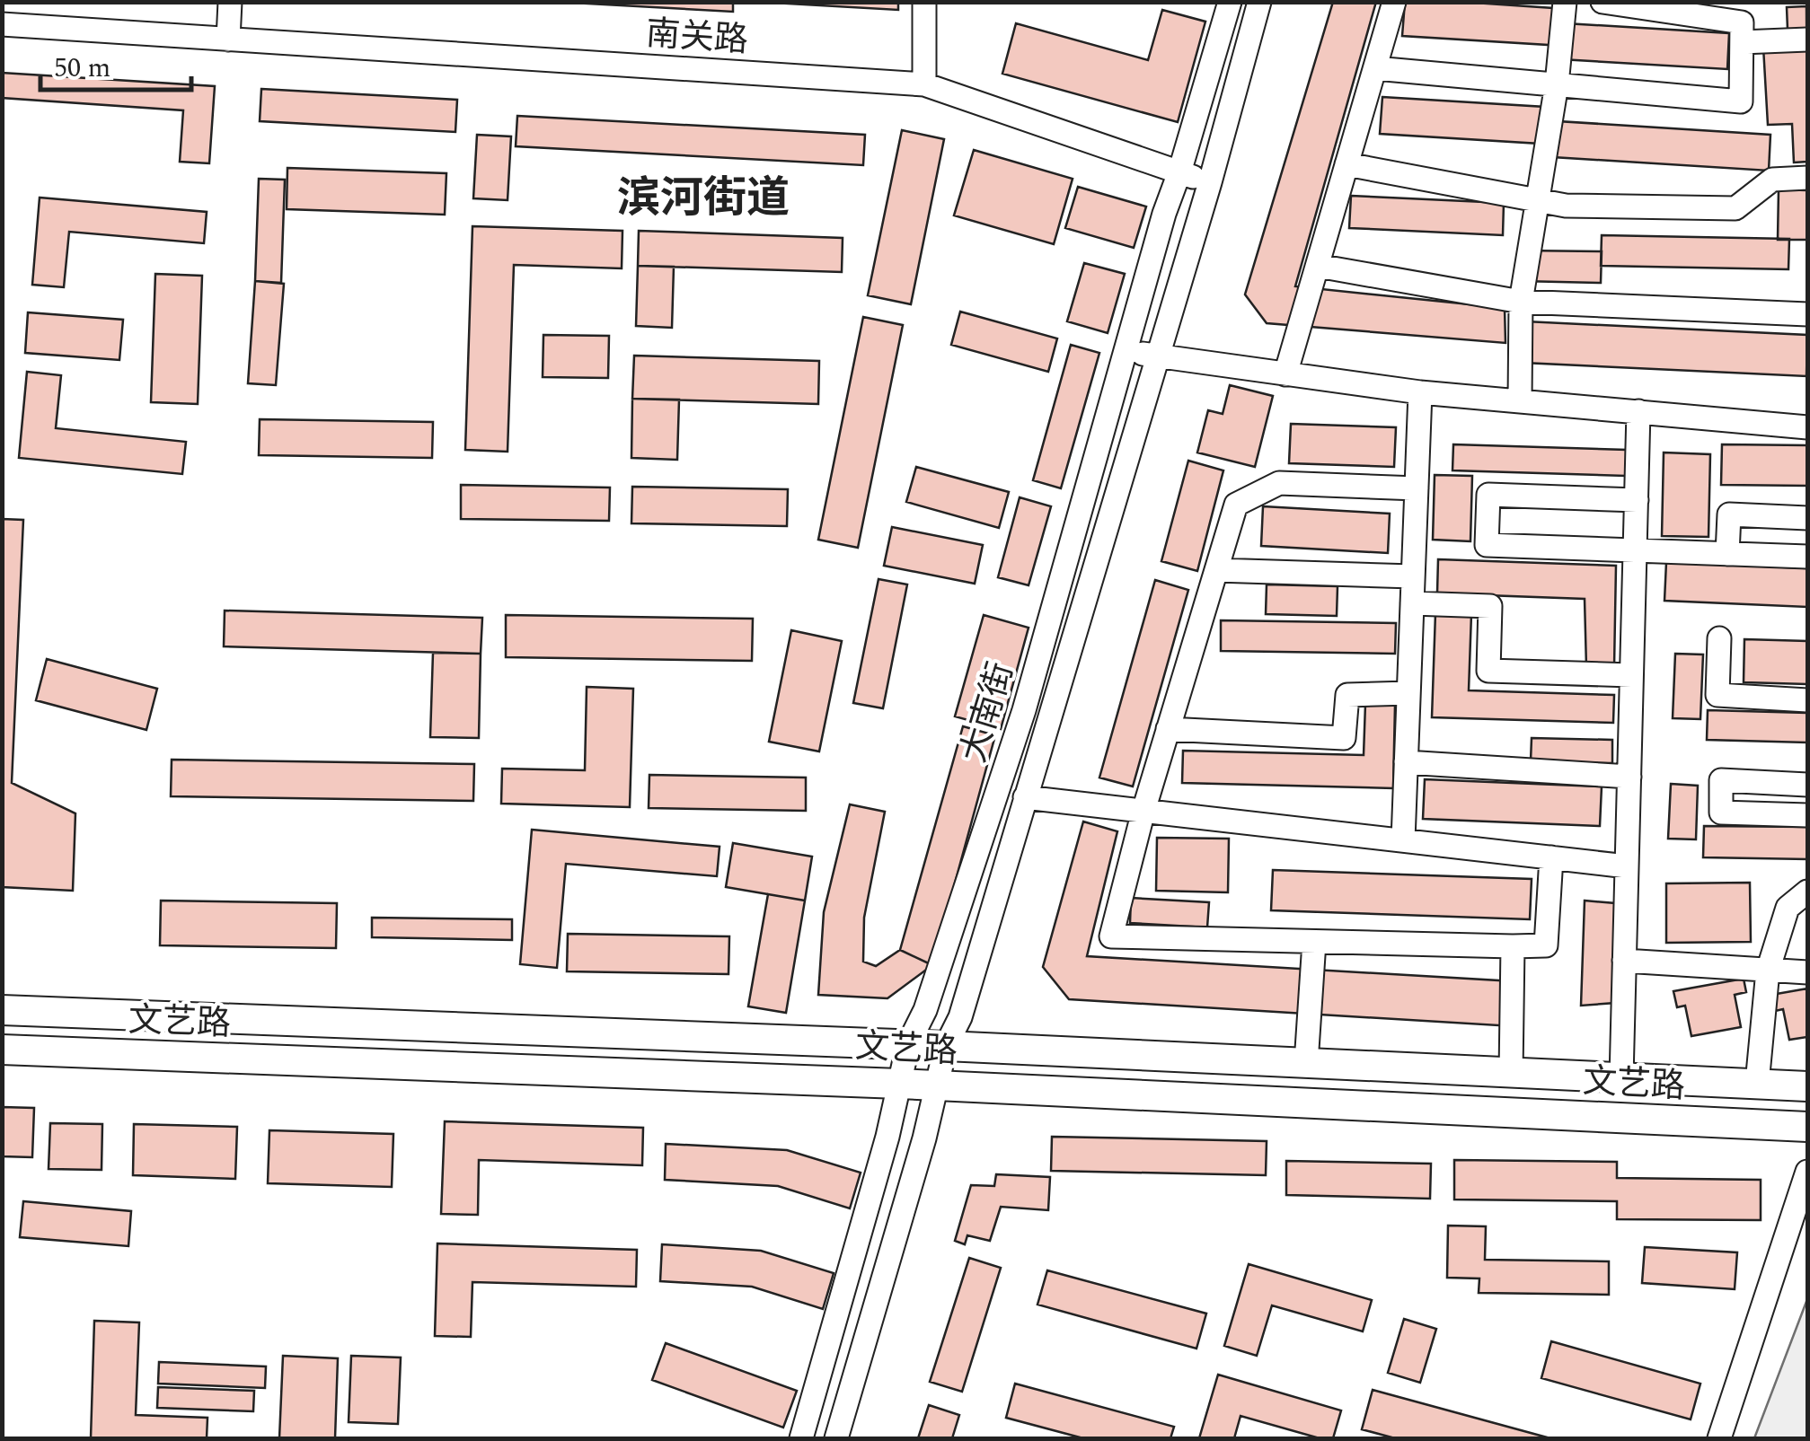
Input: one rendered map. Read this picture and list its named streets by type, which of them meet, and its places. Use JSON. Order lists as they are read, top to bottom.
{
  "streets": {
    "main road": ["文艺路"],
    "street": ["南关路", "大南街"]
  },
  "crossings": [
    ["南关路", "大南街"],
    ["大南街", "文艺路"]
  ],
  "districts": ["滨河街道"],
  "scale_bar": "50 m"
}
